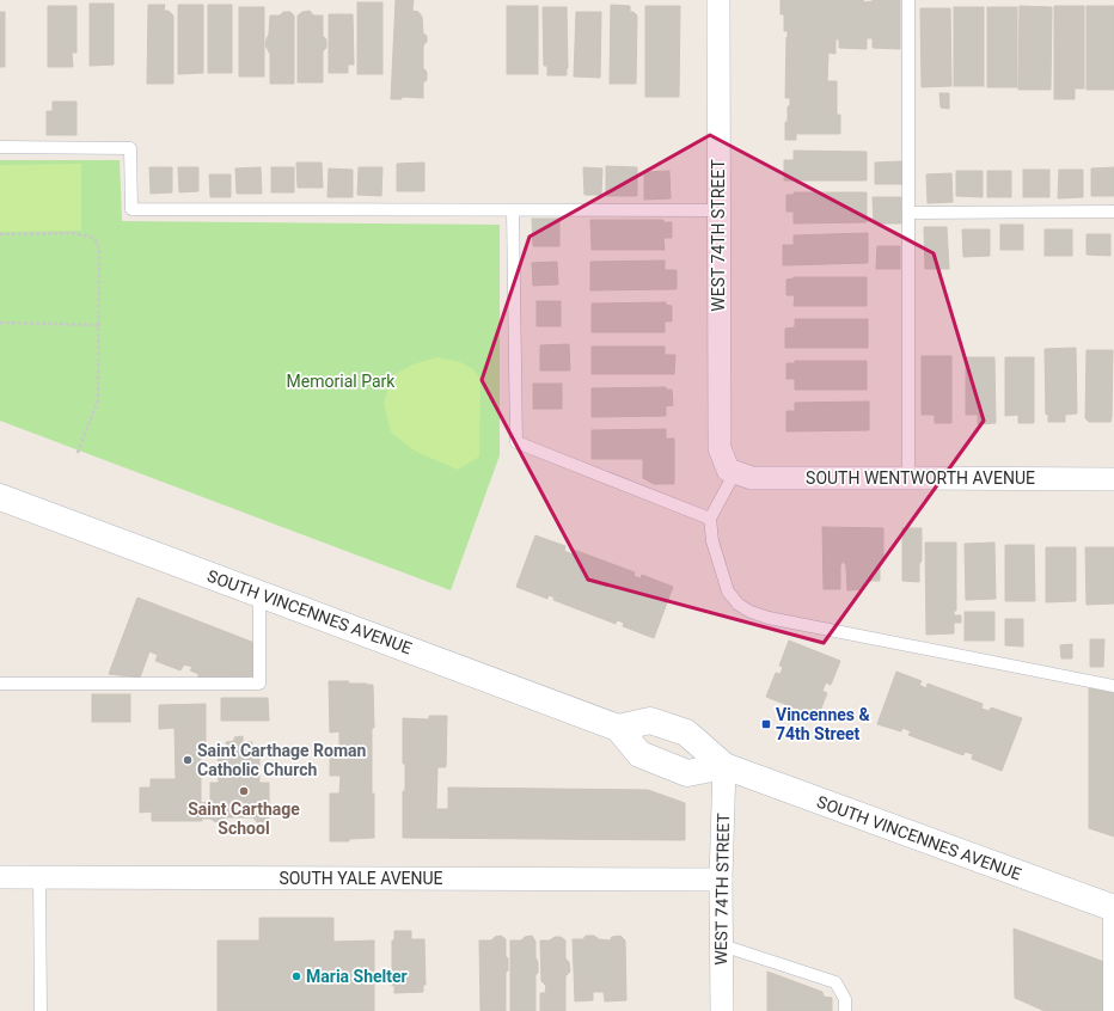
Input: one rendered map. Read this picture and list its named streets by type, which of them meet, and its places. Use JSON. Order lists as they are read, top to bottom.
{
  "streets": {
    "main road": ["SOUTH VINCENNES AVENUE"],
    "street": ["WEST 74TH STREET", "SOUTH WENTWORTH AVENUE", "SOUTH YALE AVENUE"]
  },
  "crossings": [
    ["WEST 74TH STREET", "SOUTH WENTWORTH AVENUE"],
    ["WEST 74TH STREET", "SOUTH VINCENNES AVENUE"],
    ["WEST 74TH STREET", "SOUTH YALE AVENUE"]
  ],
  "parks": ["Memorial Park"],
  "places": {
    "transit": ["Vincennes & 74th Street"],
    "other": ["Saint Carthage Roman Catholic Church", "Saint Carthage School", "Maria Shelter"]
  }
}
